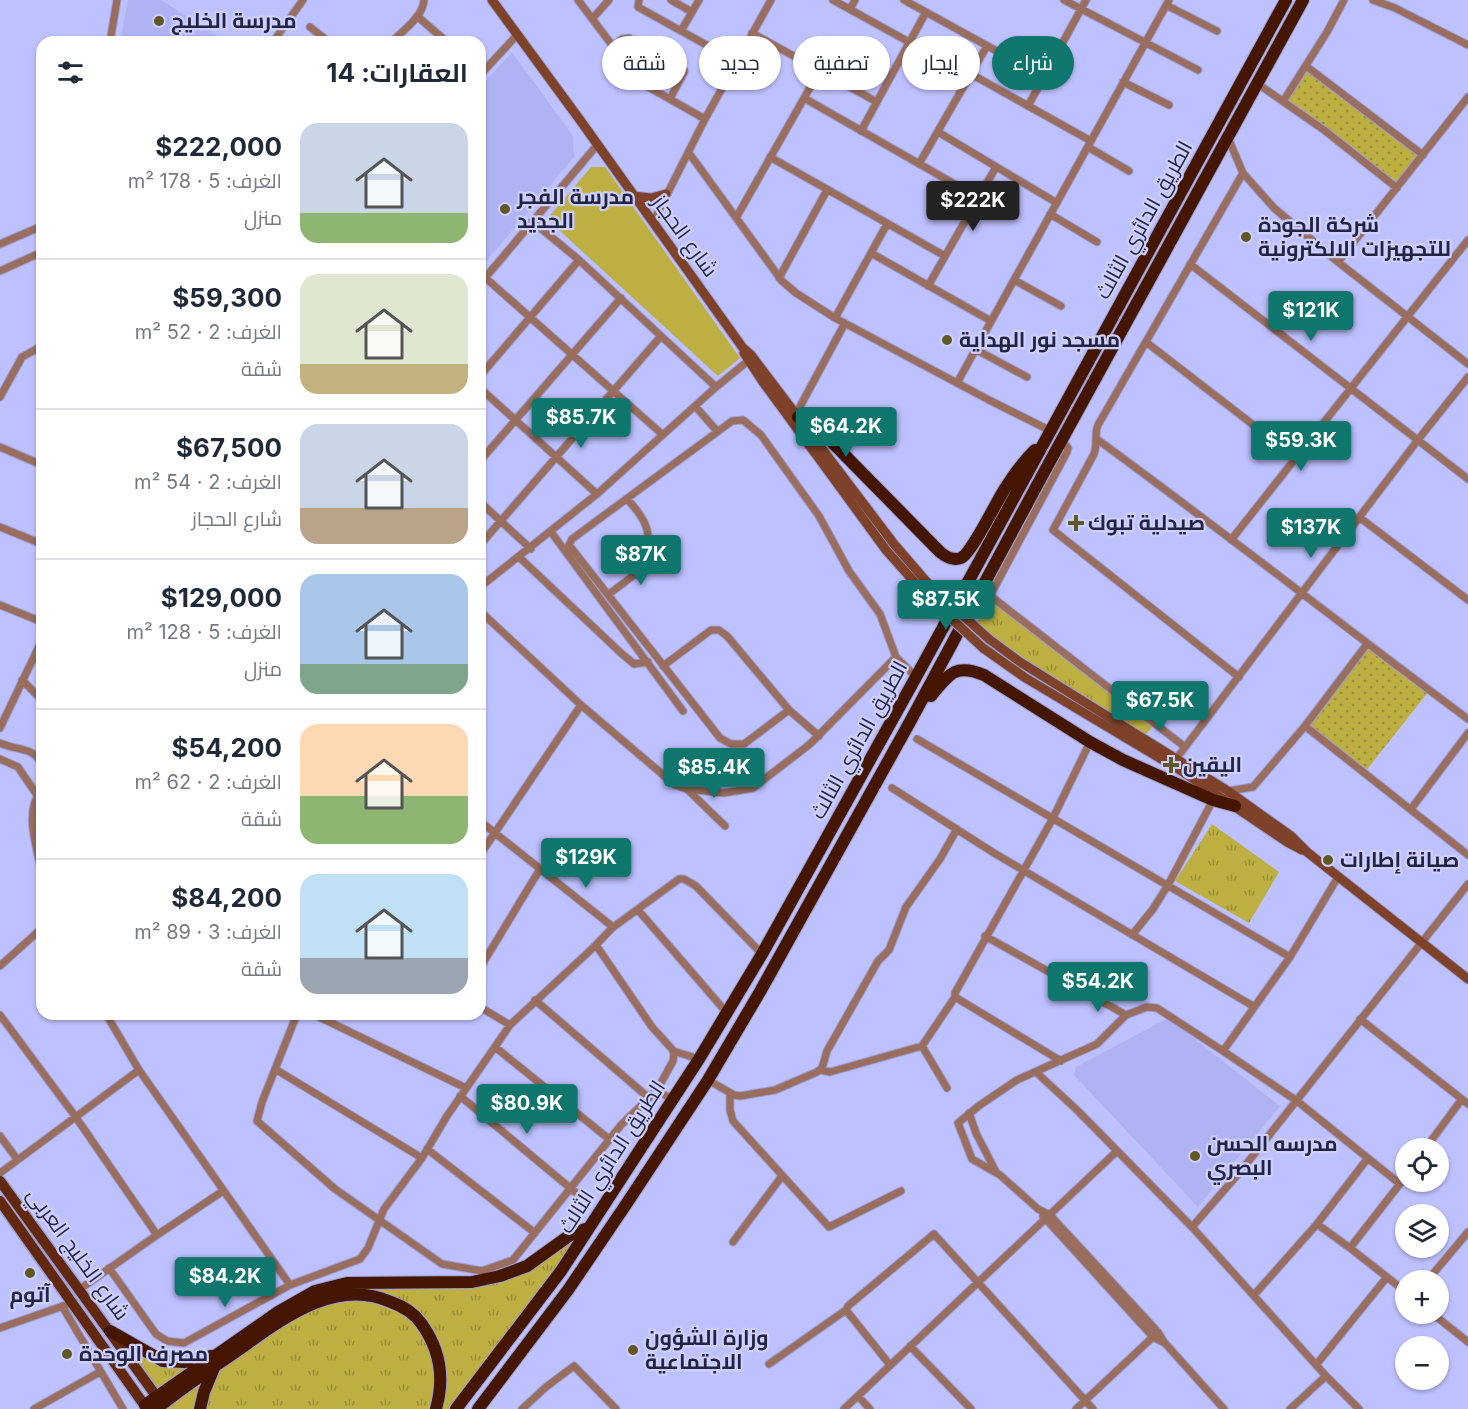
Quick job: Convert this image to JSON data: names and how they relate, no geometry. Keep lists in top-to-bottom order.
{
  "streets": {
    "highway": ["الطريق الدائري الثالث"],
    "main road": ["شارع الحجاز", "شارع الخليج العربي"]
  },
  "places": {
    "other": [
      "مدرسة الخليج",
      "مدرسة الفجر الجديد",
      "شركة الجودة للتجهيزات الالكترونية",
      "مسجد نور الهداية",
      "صيانة إطارات",
      "مدرسه الحسن البصري",
      "آتوم",
      "وزارة الشؤون الاجتماعية",
      "مصرف الوحدة"
    ],
    "health": ["صيدلية تبوك", "اليقين"]
  },
  "page": {
    "chip": [
      "شراء",
      "إيجار",
      "تصفية",
      "جديد",
      "شقة"
    ],
    "heading": "العقارات: 14",
    "list": [
      {
        "name": "$222,000",
        "note": "الغرف: 5 · 178 m² · منزل"
      },
      {
        "name": "$59,300",
        "note": "الغرف: 2 · 52 m² · شقة"
      },
      {
        "name": "$67,500",
        "note": "الغرف: 2 · 54 m² · شارع الحجاز"
      },
      {
        "name": "$129,000",
        "note": "الغرف: 5 · 128 m² · منزل"
      },
      {
        "name": "$54,200",
        "note": "الغرف: 2 · 62 m² · شقة"
      },
      {
        "name": "$84,200",
        "note": "الغرف: 3 · 89 m² · شقة"
      }
    ],
    "price": [
      "$222K",
      "$121K",
      "$85.7K",
      "$64.2K",
      "$59.3K",
      "$137K",
      "$87K",
      "$87.5K",
      "$67.5K",
      "$85.4K",
      "$129K",
      "$54.2K",
      "$80.9K",
      "$84.2K"
    ],
    "map_buttons": ["+", "−"]
  }
}
